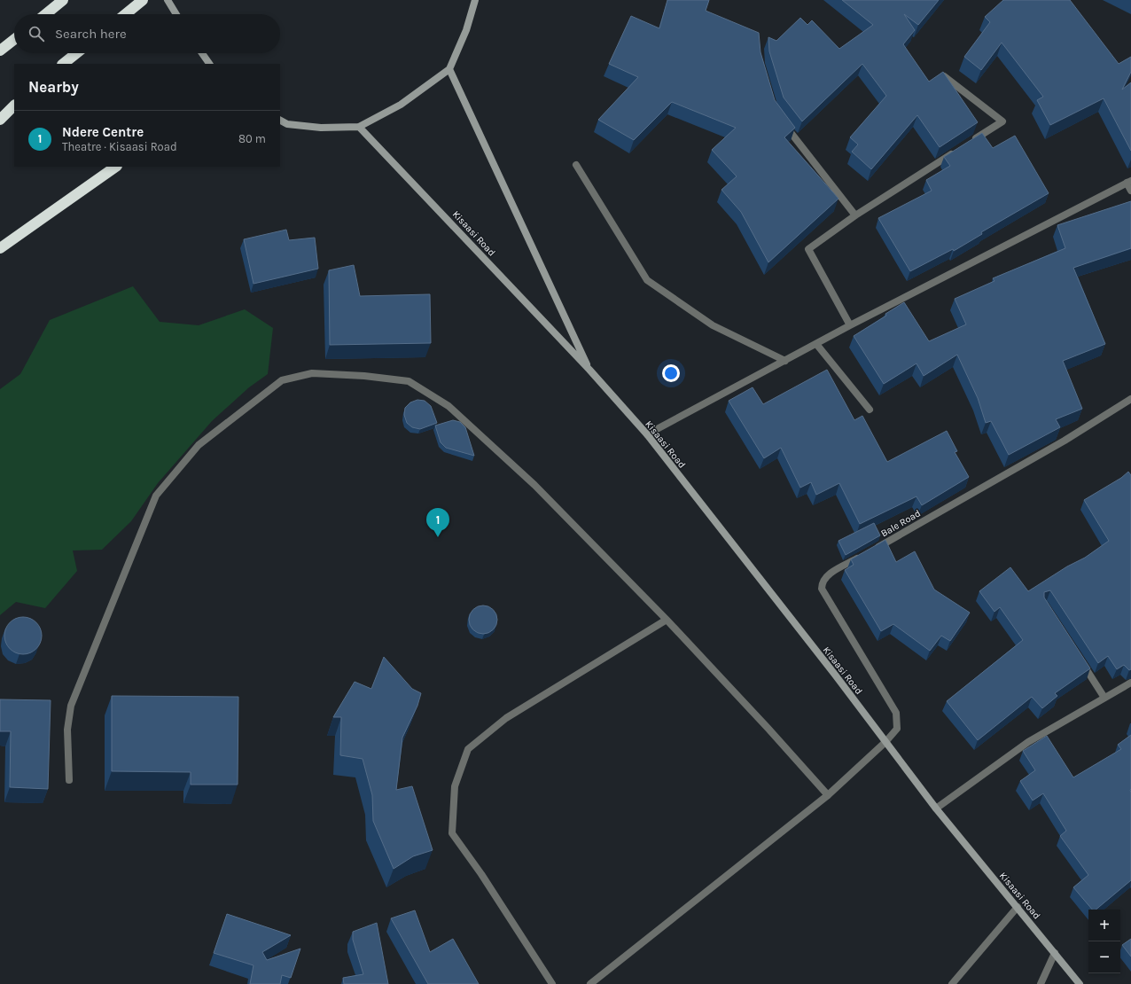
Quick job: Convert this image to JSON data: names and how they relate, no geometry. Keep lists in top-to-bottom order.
{
  "streets": {
    "main road": ["Kisaasi Road"],
    "street": ["Bale Road"]
  },
  "crossings": [
    ["Kisaasi Road", "Bale Road"]
  ],
  "page": {
    "search": "Search here",
    "heading": "Nearby",
    "list": [
      {
        "mark": "1",
        "name": "Ndere Centre",
        "note": "Theatre · Kisaasi Road",
        "value": "80 m"
      }
    ],
    "pins": "1",
    "map_buttons": ["+", "−"]
  }
}
